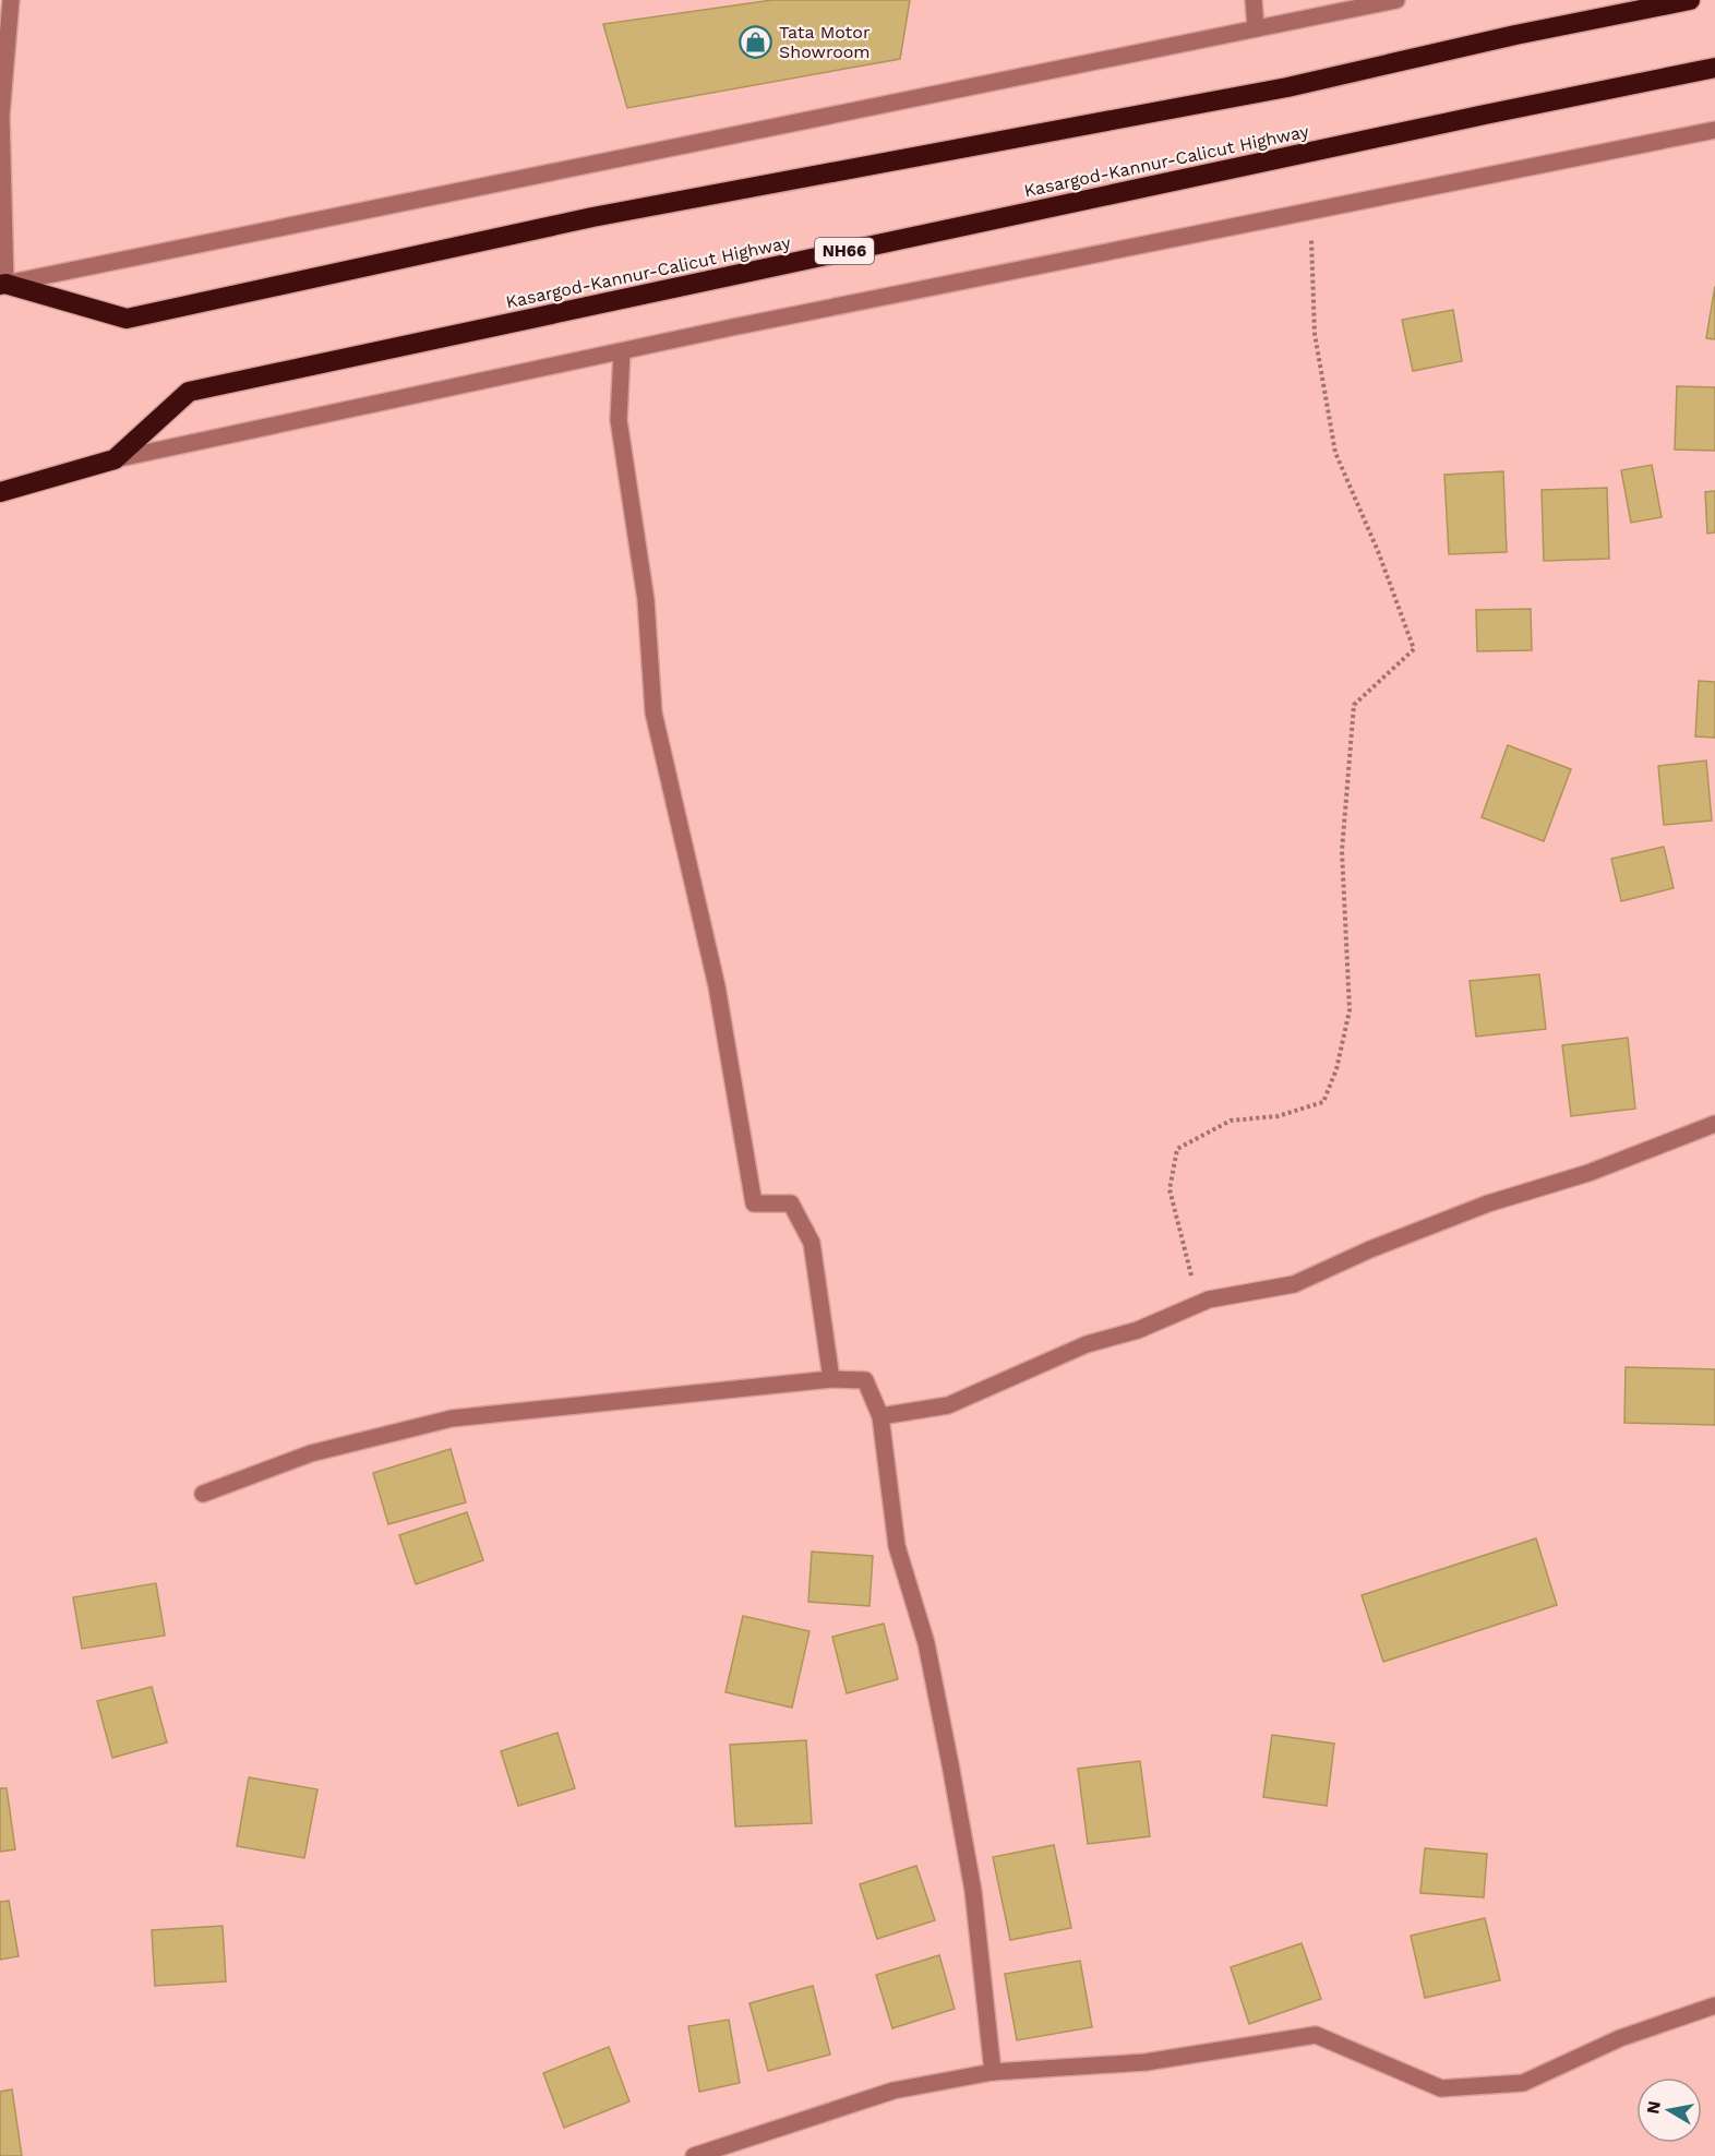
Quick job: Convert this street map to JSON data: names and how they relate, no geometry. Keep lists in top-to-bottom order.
{
  "streets": {
    "highway": ["Kasargod-Kannur-Calicut Highway", "NH66"]
  },
  "places": {
    "shop": ["Tata Motor Showroom"]
  },
  "north": "left"
}
